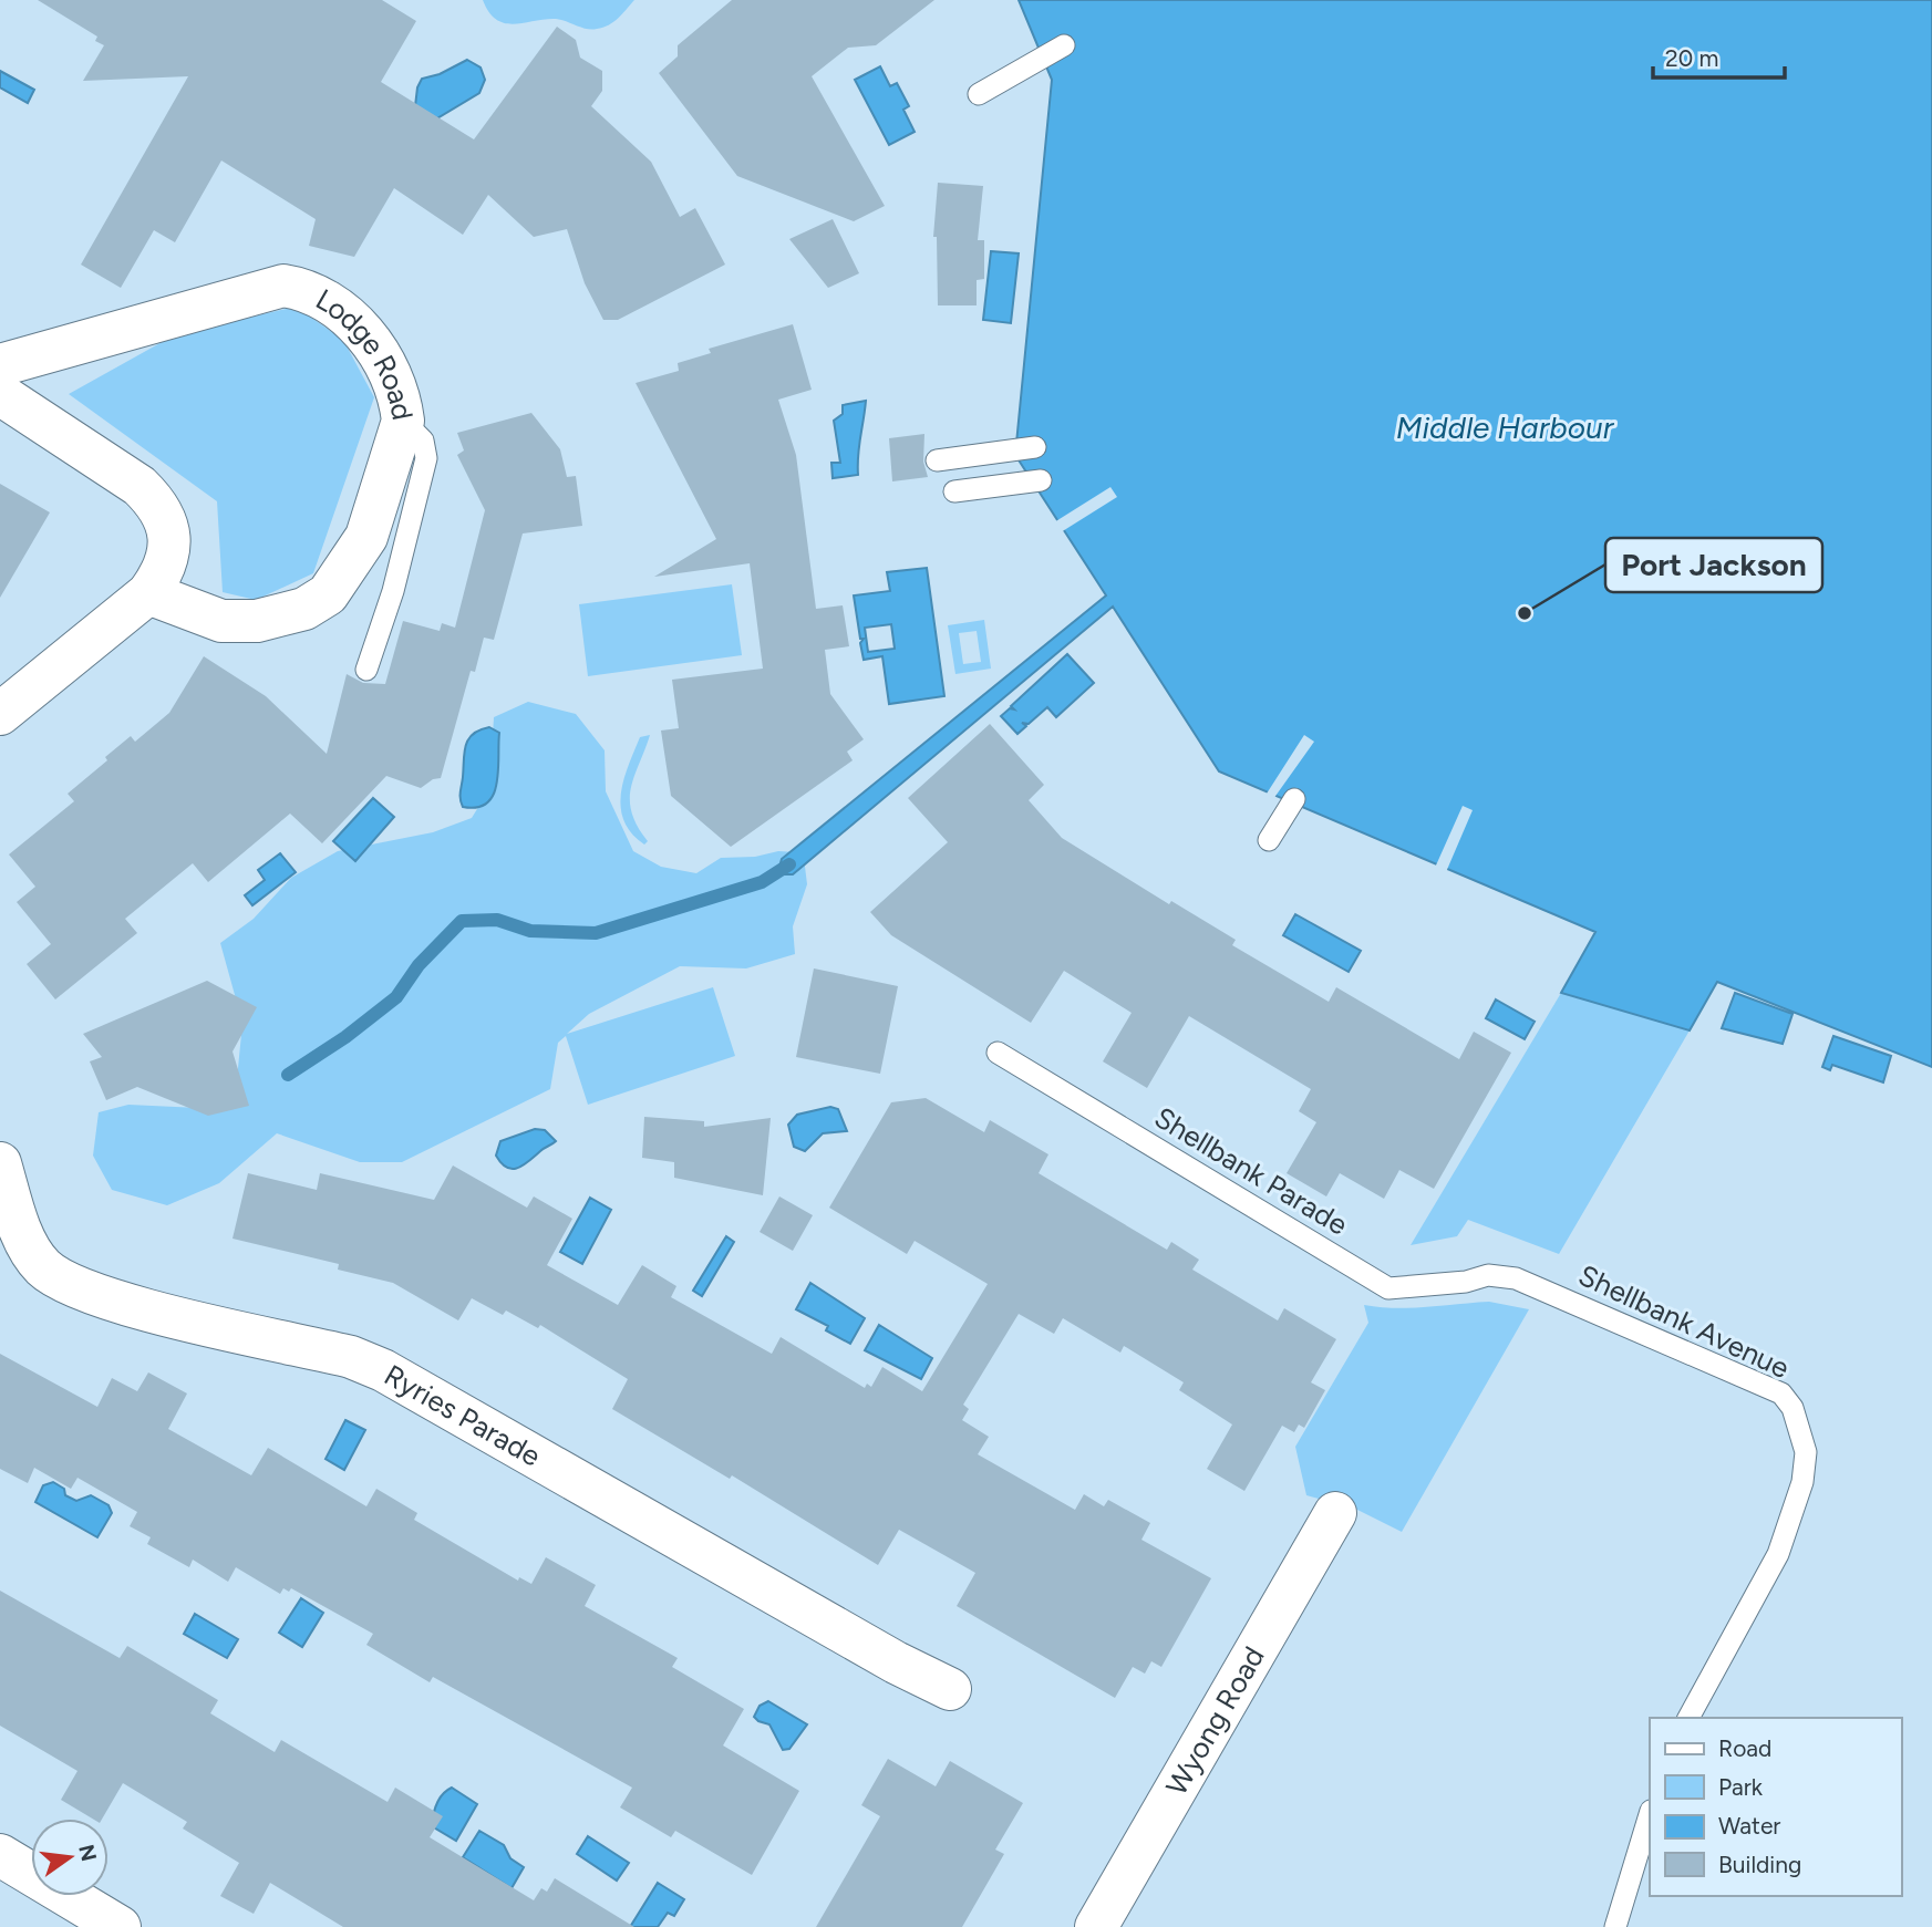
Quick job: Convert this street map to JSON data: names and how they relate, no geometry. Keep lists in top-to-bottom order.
{
  "streets": {
    "street": ["Lodge Road", "Ryries Parade", "Wyong Road"],
    "lane": ["Shellbank Parade", "Shellbank Avenue"]
  },
  "crossings": [
    ["Shellbank Parade", "Shellbank Avenue"]
  ],
  "water": ["Middle Harbour"],
  "places": ["Port Jackson"],
  "legend": [
    "Road",
    "Park",
    "Water",
    "Building"
  ],
  "scale_bar": "20 m",
  "north": "right"
}
